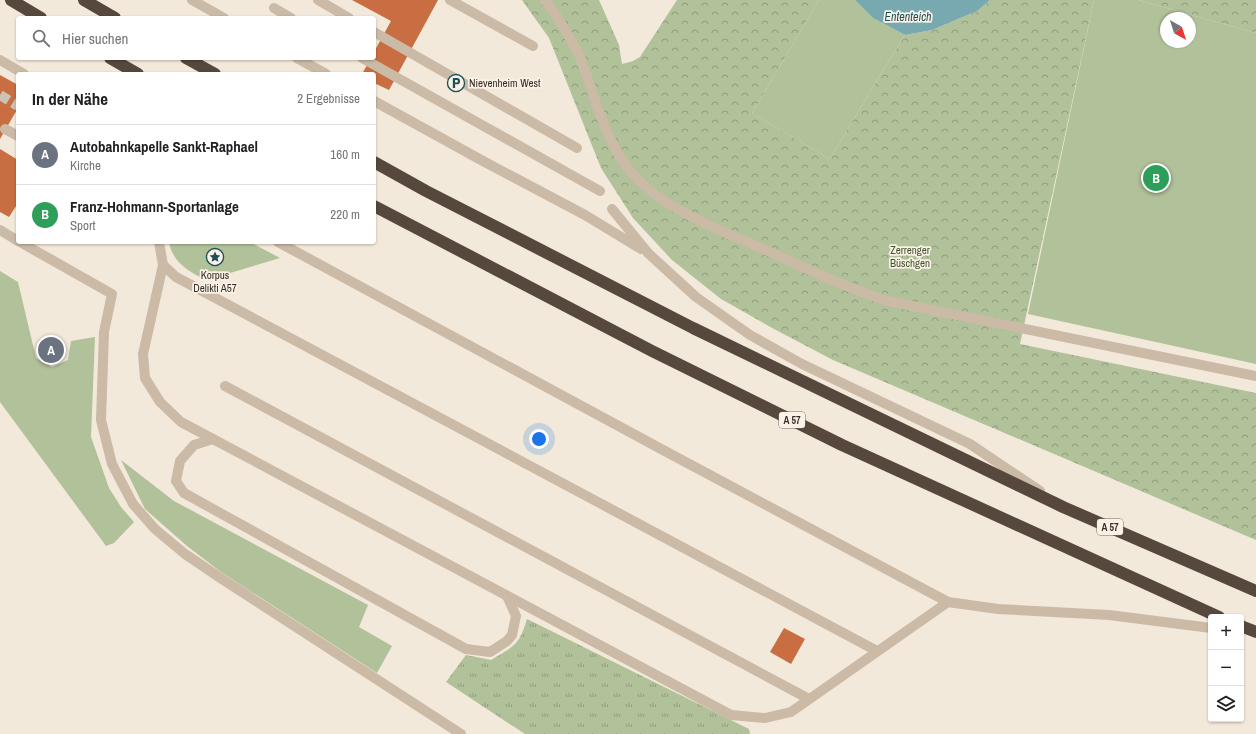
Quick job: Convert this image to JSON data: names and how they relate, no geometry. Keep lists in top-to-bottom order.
{
  "streets": {
    "highway": ["A 57"]
  },
  "water": ["Ententeich"],
  "parks": ["Zerrenger Büschgen"],
  "places": {
    "parking": ["Nievenheim West"],
    "place": ["Korpus Delikti A57"]
  },
  "north": "bottom right",
  "page": {
    "search": "Hier suchen",
    "heading": ["In der Nähe", "2 Ergebnisse"],
    "list": [
      {
        "mark": "A",
        "name": "Autobahnkapelle Sankt-Raphael",
        "note": "Kirche",
        "value": "160 m"
      },
      {
        "mark": "B",
        "name": "Franz-Hohmann-Sportanlage",
        "note": "Sport",
        "value": "220 m"
      }
    ],
    "pins": ["B", "A"],
    "map_buttons": ["+", "−"]
  }
}
